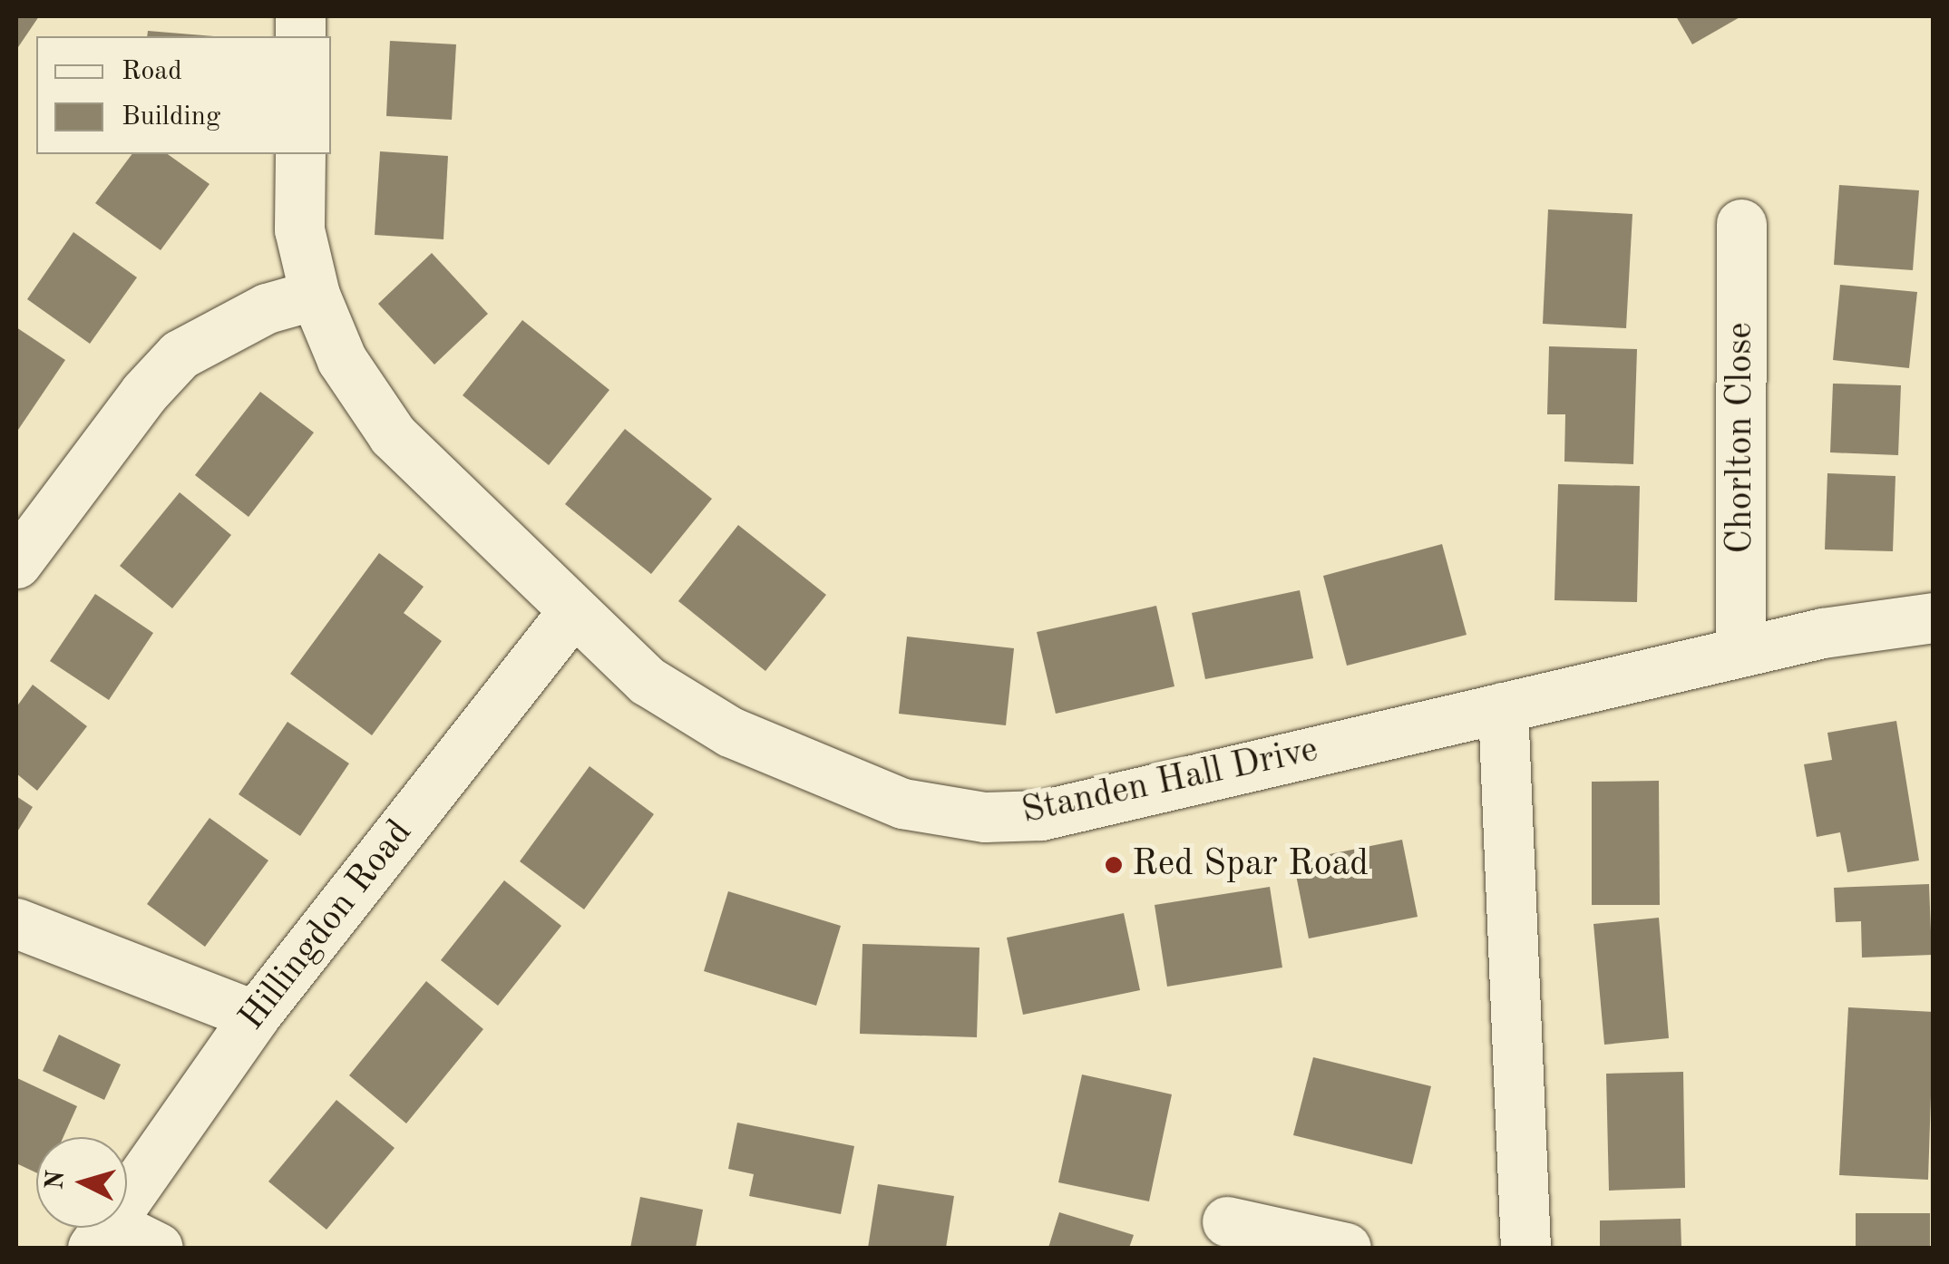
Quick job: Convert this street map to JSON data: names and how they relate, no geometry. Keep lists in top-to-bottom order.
{
  "streets": {
    "street": ["Chorlton Close", "Standen Hall Drive", "Hillingdon Road"]
  },
  "crossings": [
    ["Chorlton Close", "Standen Hall Drive"],
    ["Standen Hall Drive", "Hillingdon Road"]
  ],
  "places": ["Red Spar Road"],
  "legend": ["Road", "Building"],
  "north": "left"
}
